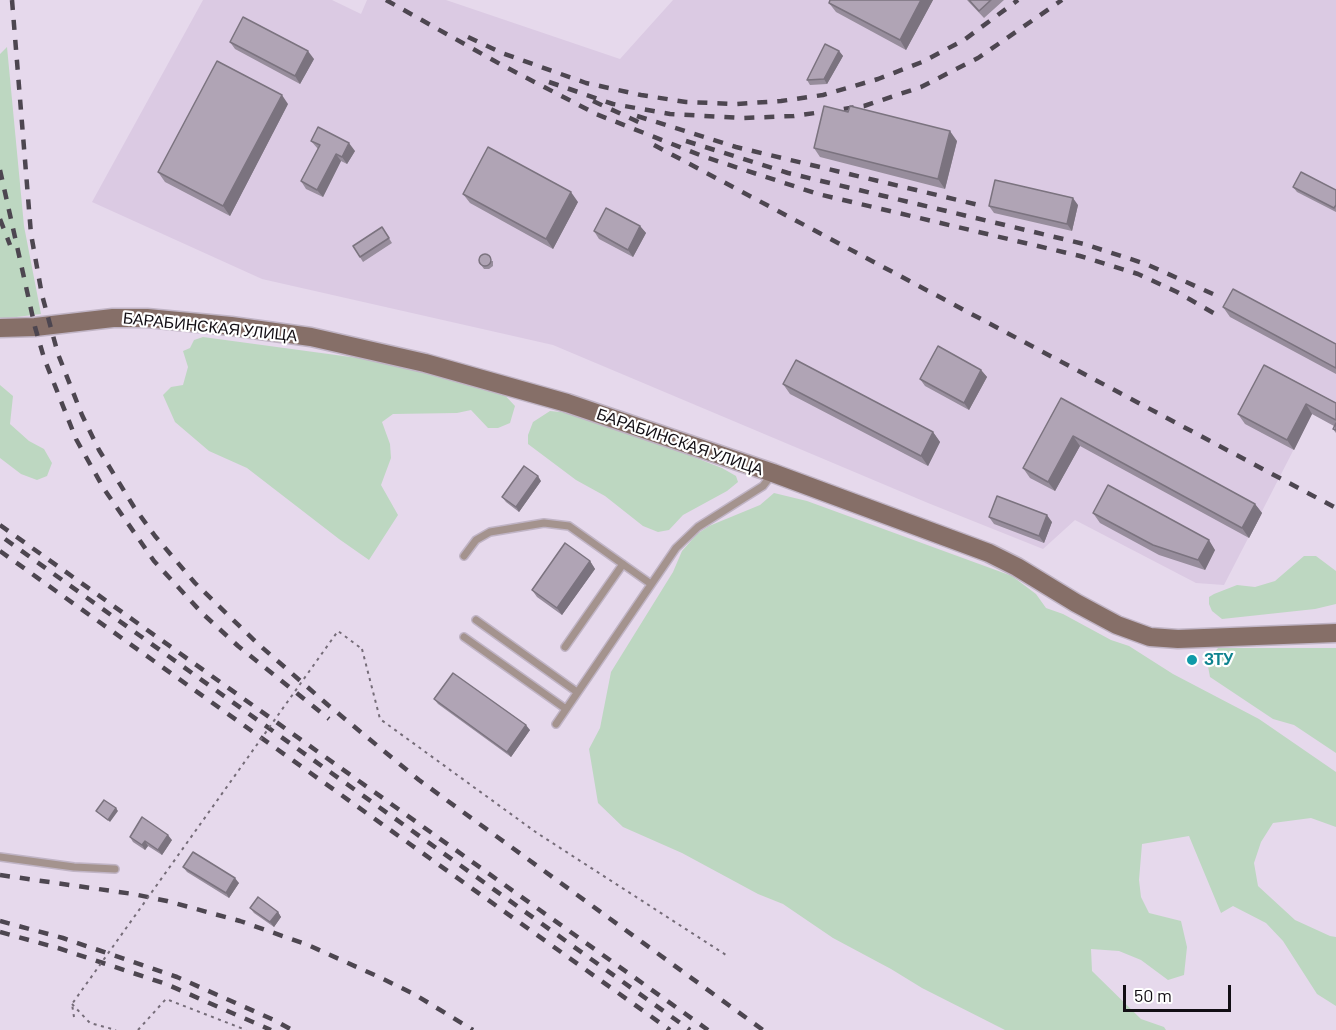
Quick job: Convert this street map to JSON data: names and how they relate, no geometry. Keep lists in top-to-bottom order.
{
  "streets": {
    "main road": ["БАРАБИНСКАЯ УЛИЦА"]
  },
  "places": ["ЗТУ"],
  "scale_bar": "50 m"
}
